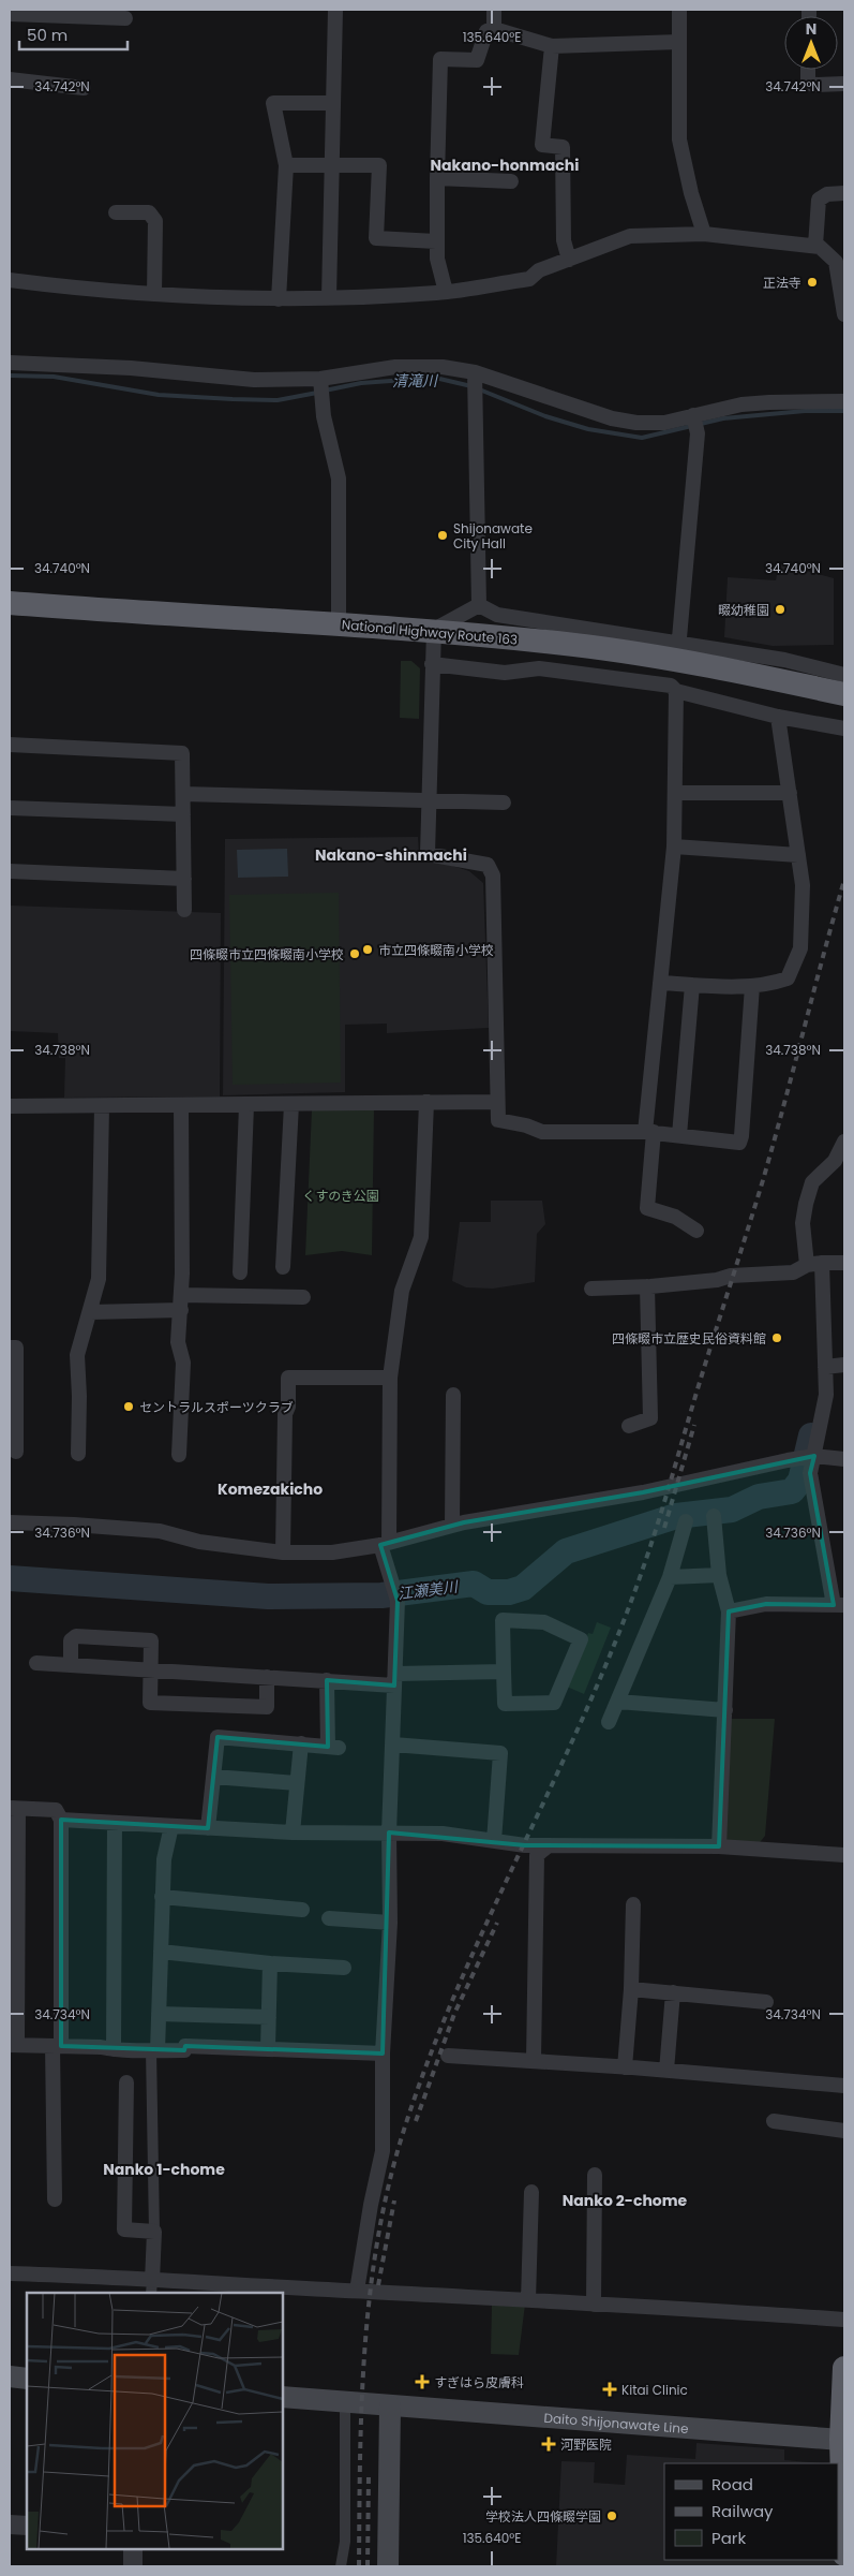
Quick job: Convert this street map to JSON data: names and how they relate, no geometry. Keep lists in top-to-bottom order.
{
  "streets": {
    "highway": ["National Highway Route 163"],
    "main road": ["Daito Shijonawate Line"]
  },
  "districts": [
    "Nakano-honmachi",
    "Nakano-shinmachi",
    "Komezakicho",
    "Nanko 1-chome",
    "Nanko 2-chome"
  ],
  "water": ["清滝川", "江瀬美川"],
  "parks": ["くすのき公園"],
  "places": {
    "other": [
      "正法寺",
      "Shijonawate City Hall",
      "畷幼稚園",
      "市立四條畷南小学校",
      "四條畷市立四條畷南小学校",
      "四條畷市立歴史民俗資料館",
      "セントラルスポーツクラブ",
      "学校法人四條畷学園"
    ],
    "health": ["すぎはら皮膚科", "Kitai Clinic", "河野医院"]
  },
  "legend": ["Road", "Railway", "Park"],
  "scale_bar": "50 m",
  "north": "top",
  "coordinates": [
    "135.640°E",
    "34.742°N",
    "34.740°N",
    "34.738°N",
    "34.736°N",
    "34.734°N"
  ]
}
